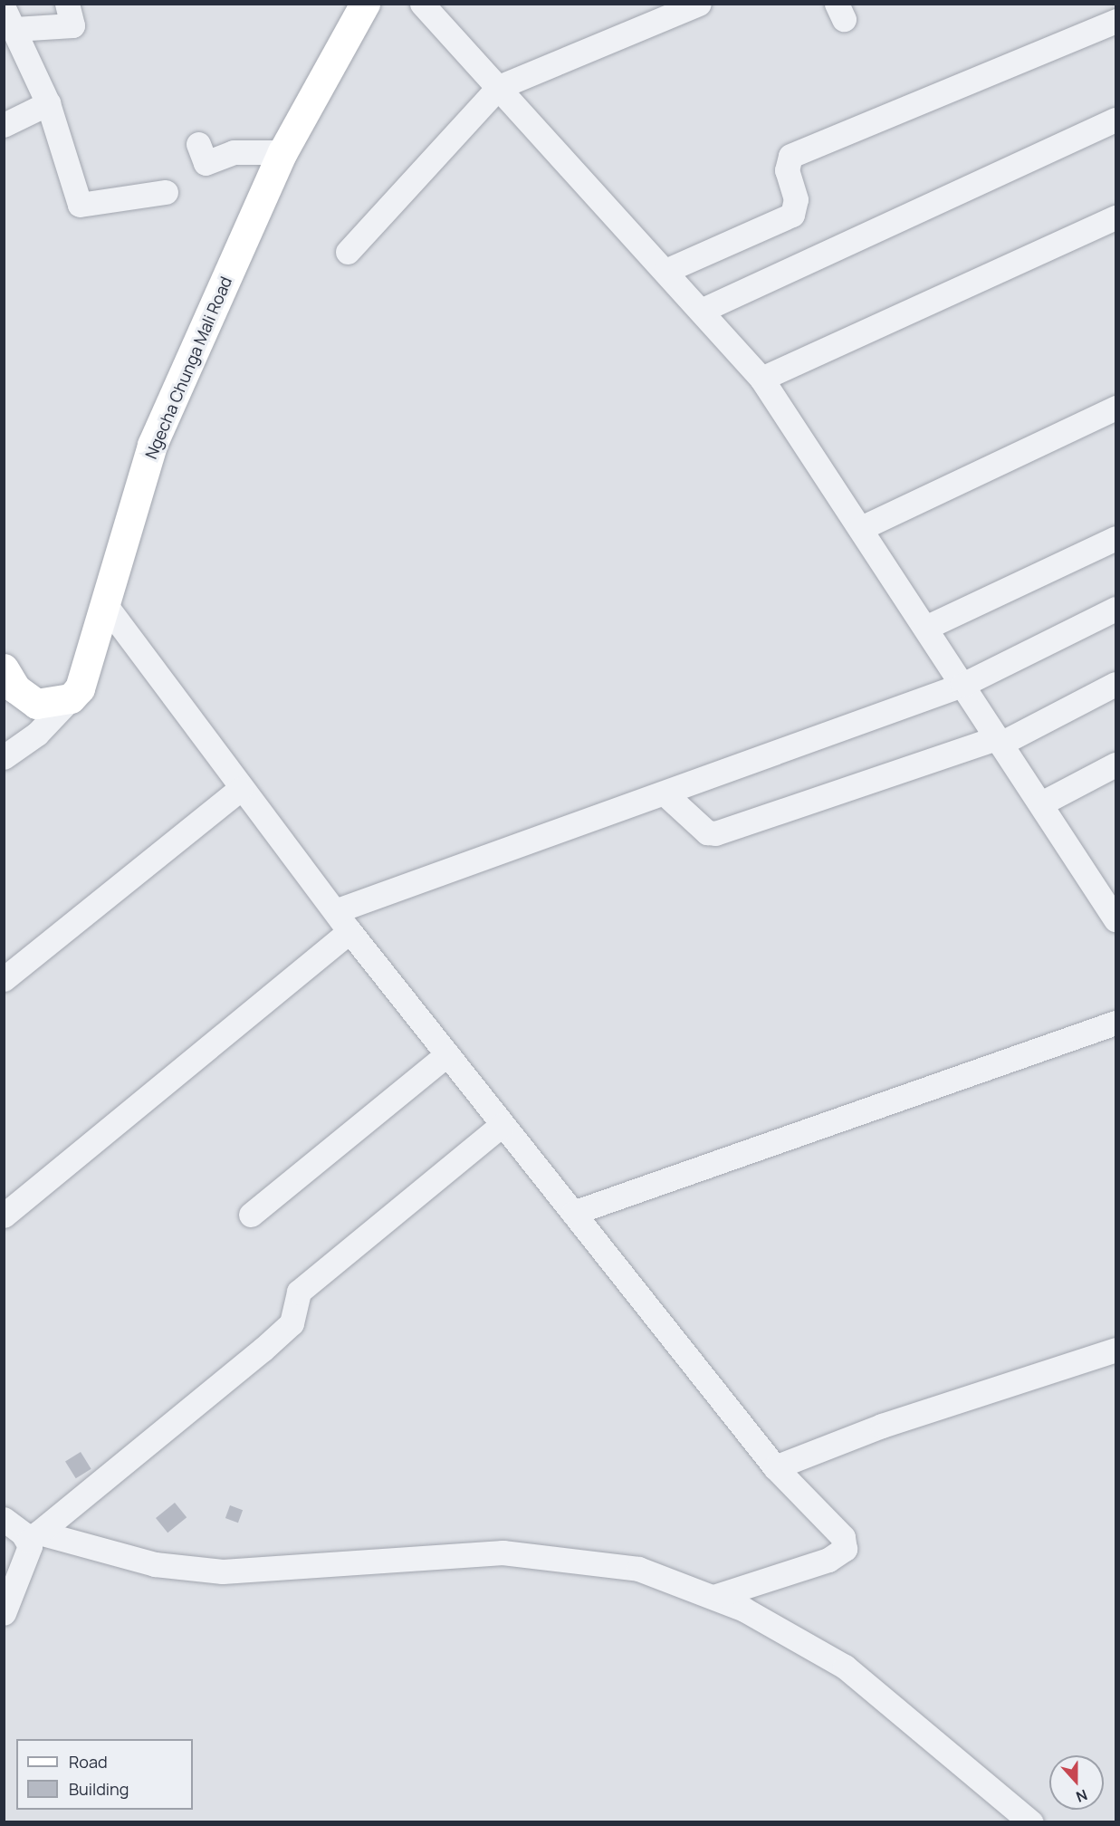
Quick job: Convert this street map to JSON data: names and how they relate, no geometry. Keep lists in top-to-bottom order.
{
  "streets": {
    "main road": ["Ngecha Chunga Mali Road"]
  },
  "legend": ["Road", "Building"],
  "north": "bottom"
}
